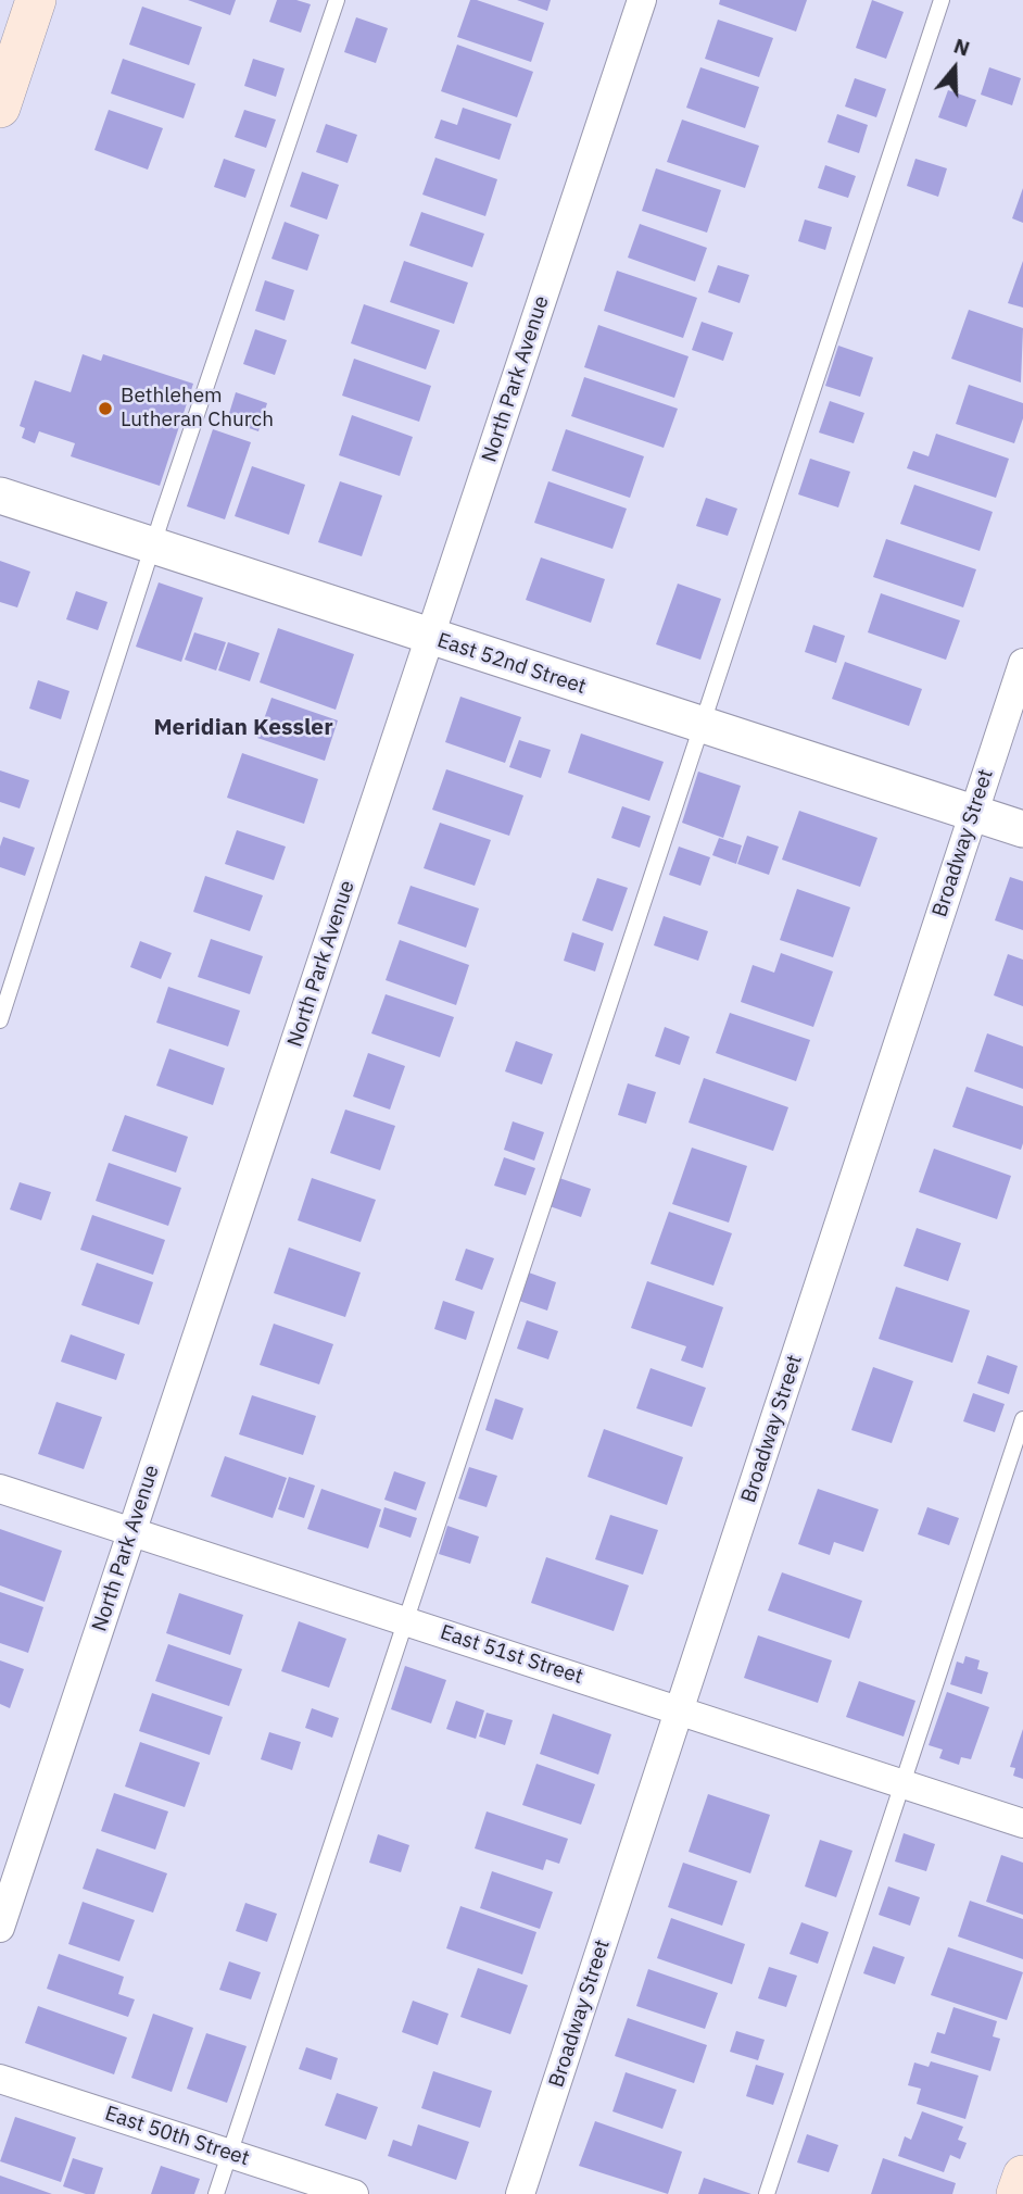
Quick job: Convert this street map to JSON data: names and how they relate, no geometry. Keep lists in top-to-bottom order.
{
  "streets": {
    "street": [
      "North Park Avenue",
      "East 52nd Street",
      "Broadway Street",
      "East 51st Street",
      "East 50th Street"
    ]
  },
  "crossings": [
    ["North Park Avenue", "East 52nd Street"],
    ["North Park Avenue", "East 51st Street"],
    ["East 52nd Street", "Broadway Street"],
    ["Broadway Street", "East 51st Street"]
  ],
  "districts": ["Meridian Kessler"],
  "places": ["Bethlehem Lutheran Church"],
  "north": "top"
}
